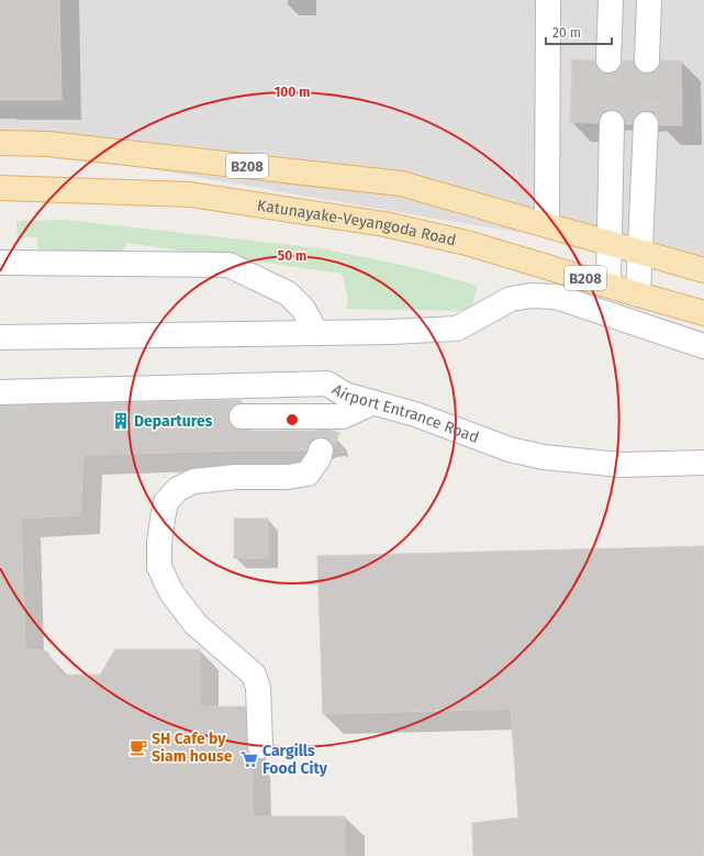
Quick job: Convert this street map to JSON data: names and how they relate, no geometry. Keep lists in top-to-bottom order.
{
  "streets": {
    "main road": ["B208", "Katunayake-Veyangoda Road"],
    "lane": ["Airport Entrance Road"]
  },
  "places": {
    "building": ["Departures"],
    "cafe": ["SH Cafe by Siam house"],
    "supermarket": ["Cargills Food City"]
  },
  "scale_bar": "20 m",
  "rings": ["100 m", "50 m"]
}
